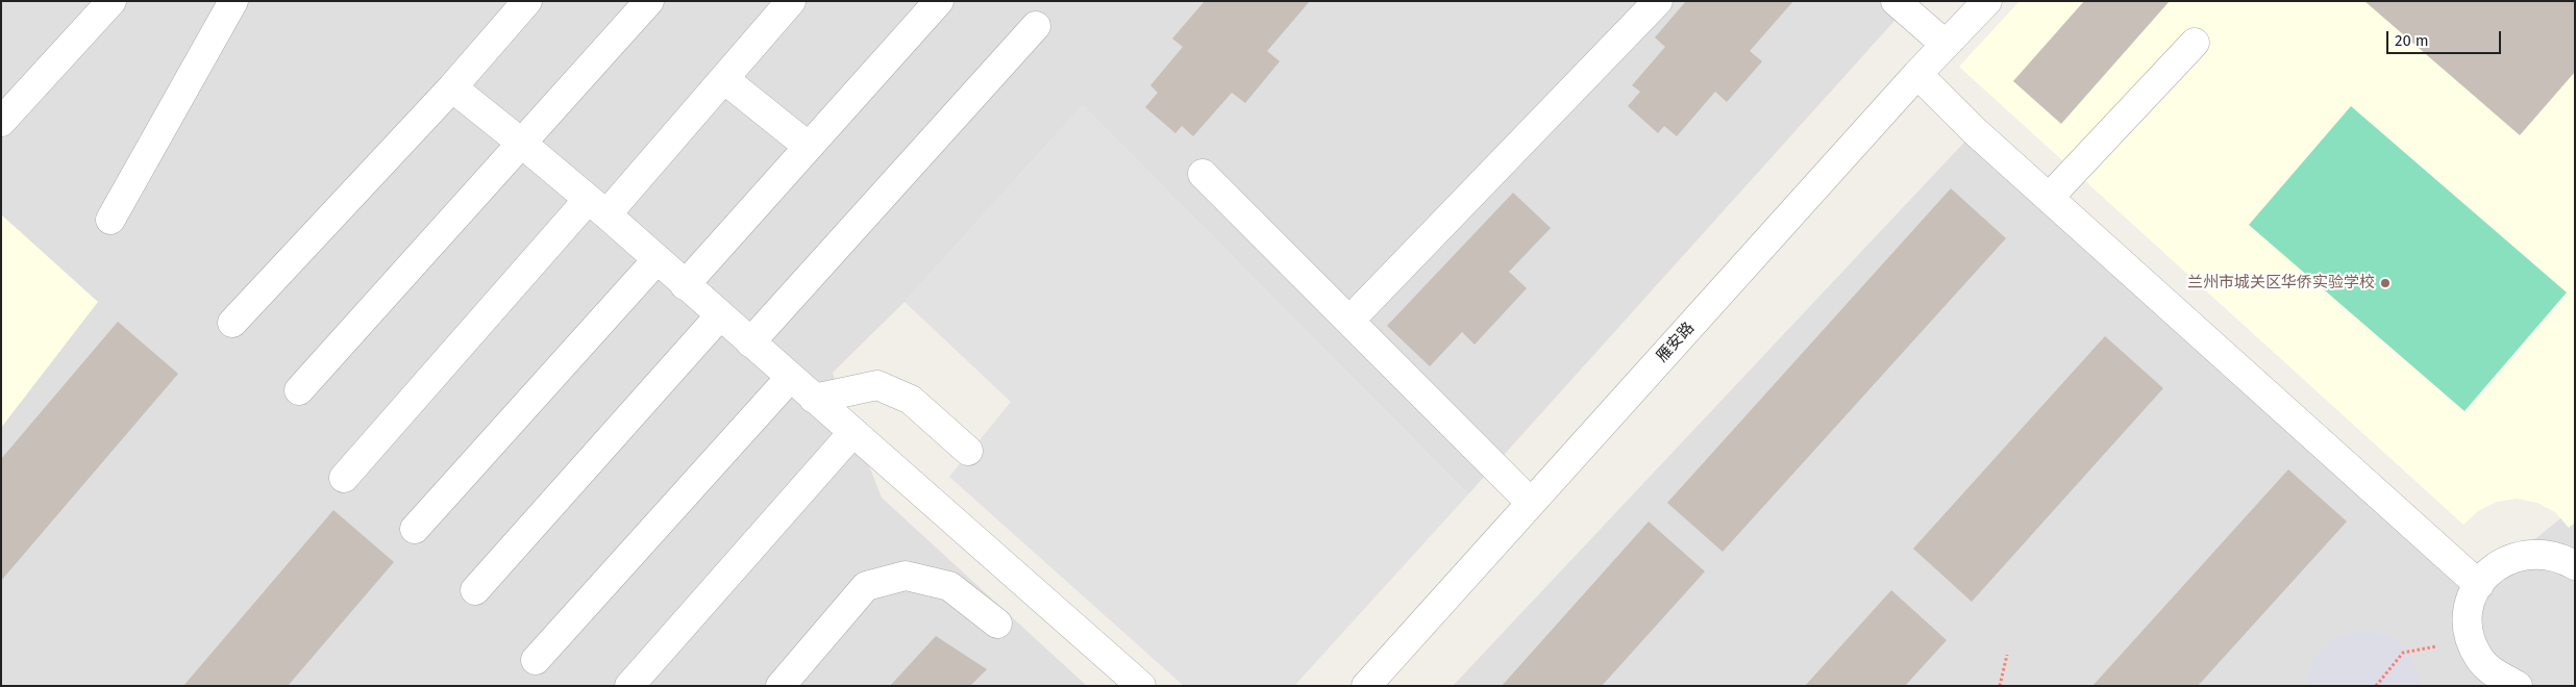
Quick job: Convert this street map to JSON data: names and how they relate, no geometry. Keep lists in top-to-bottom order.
{
  "streets": {
    "street": ["雁安路"]
  },
  "places": ["兰州市城关区华侨实验学校"],
  "scale_bar": "20 m"
}
